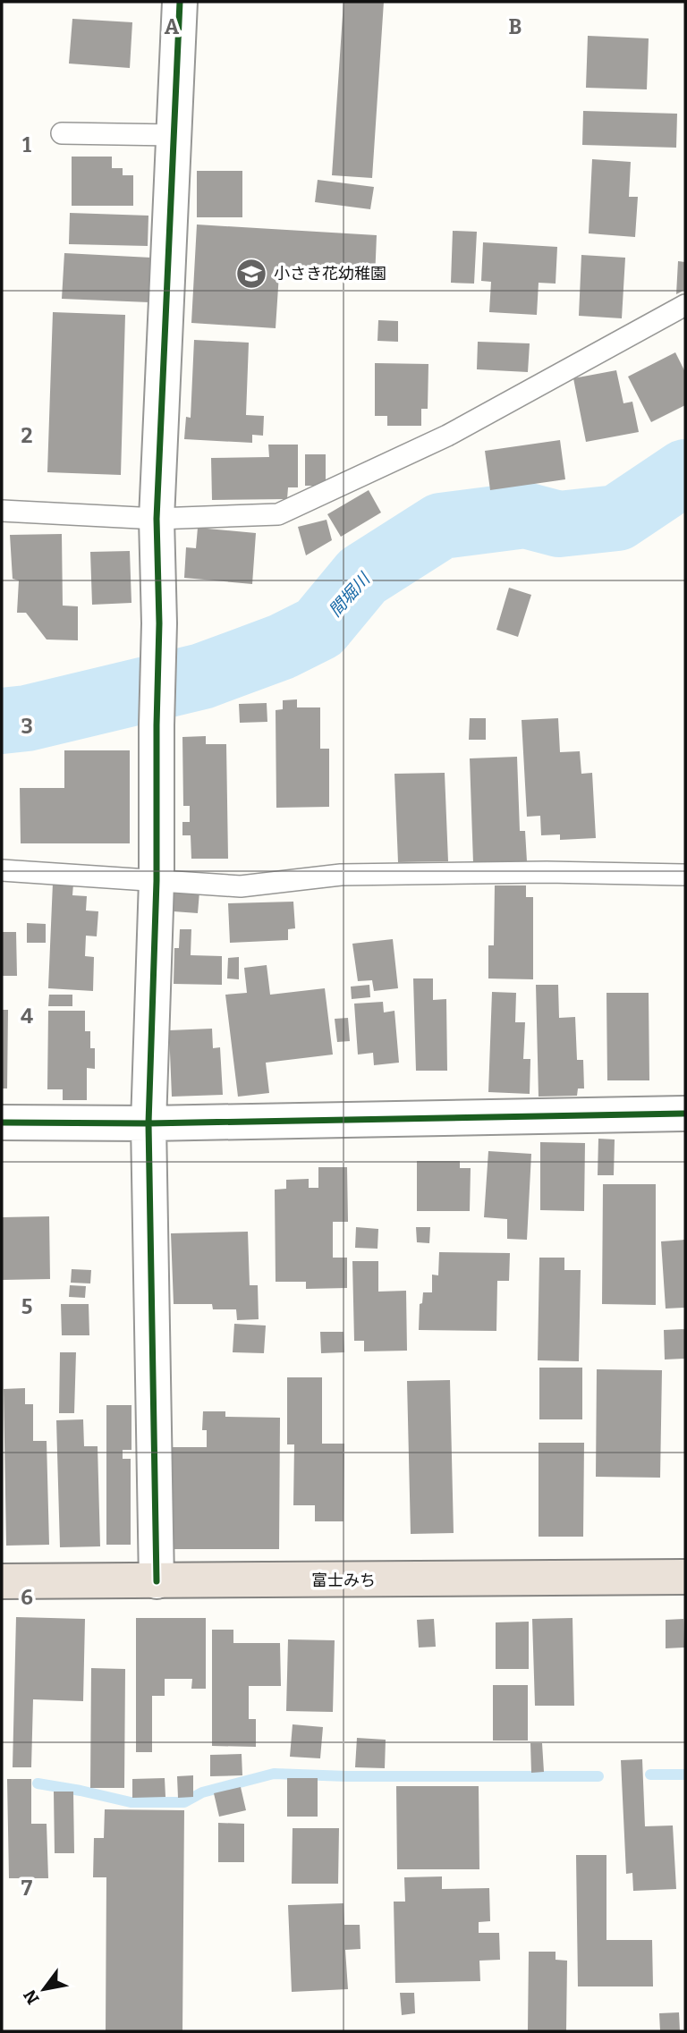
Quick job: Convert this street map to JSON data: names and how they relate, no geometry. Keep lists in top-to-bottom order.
{
  "streets": {
    "highway": ["富士みち"]
  },
  "water": ["間堀川"],
  "places": {
    "school or university": ["小さき花幼稚園"]
  },
  "north": "bottom left",
  "grid": {
    "columns": ["A", "B"],
    "rows": [
      "1",
      "2",
      "3",
      "4",
      "5",
      "6",
      "7"
    ]
  }
}
